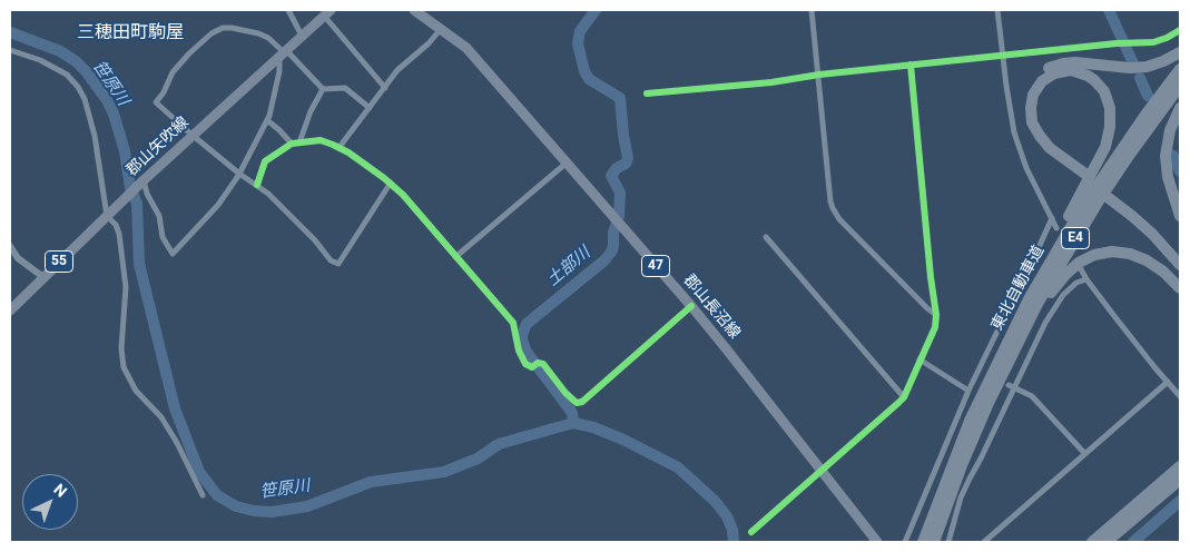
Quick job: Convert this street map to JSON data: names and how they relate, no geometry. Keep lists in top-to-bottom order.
{
  "streets": {
    "highway": ["E4", "東北自動車道"],
    "main road": [
      "郡山矢吹線",
      "55",
      "47",
      "郡山長沼線"
    ]
  },
  "districts": ["三穂田町駒屋"],
  "water": ["笹原川", "土部川"],
  "north": "top right"
}
